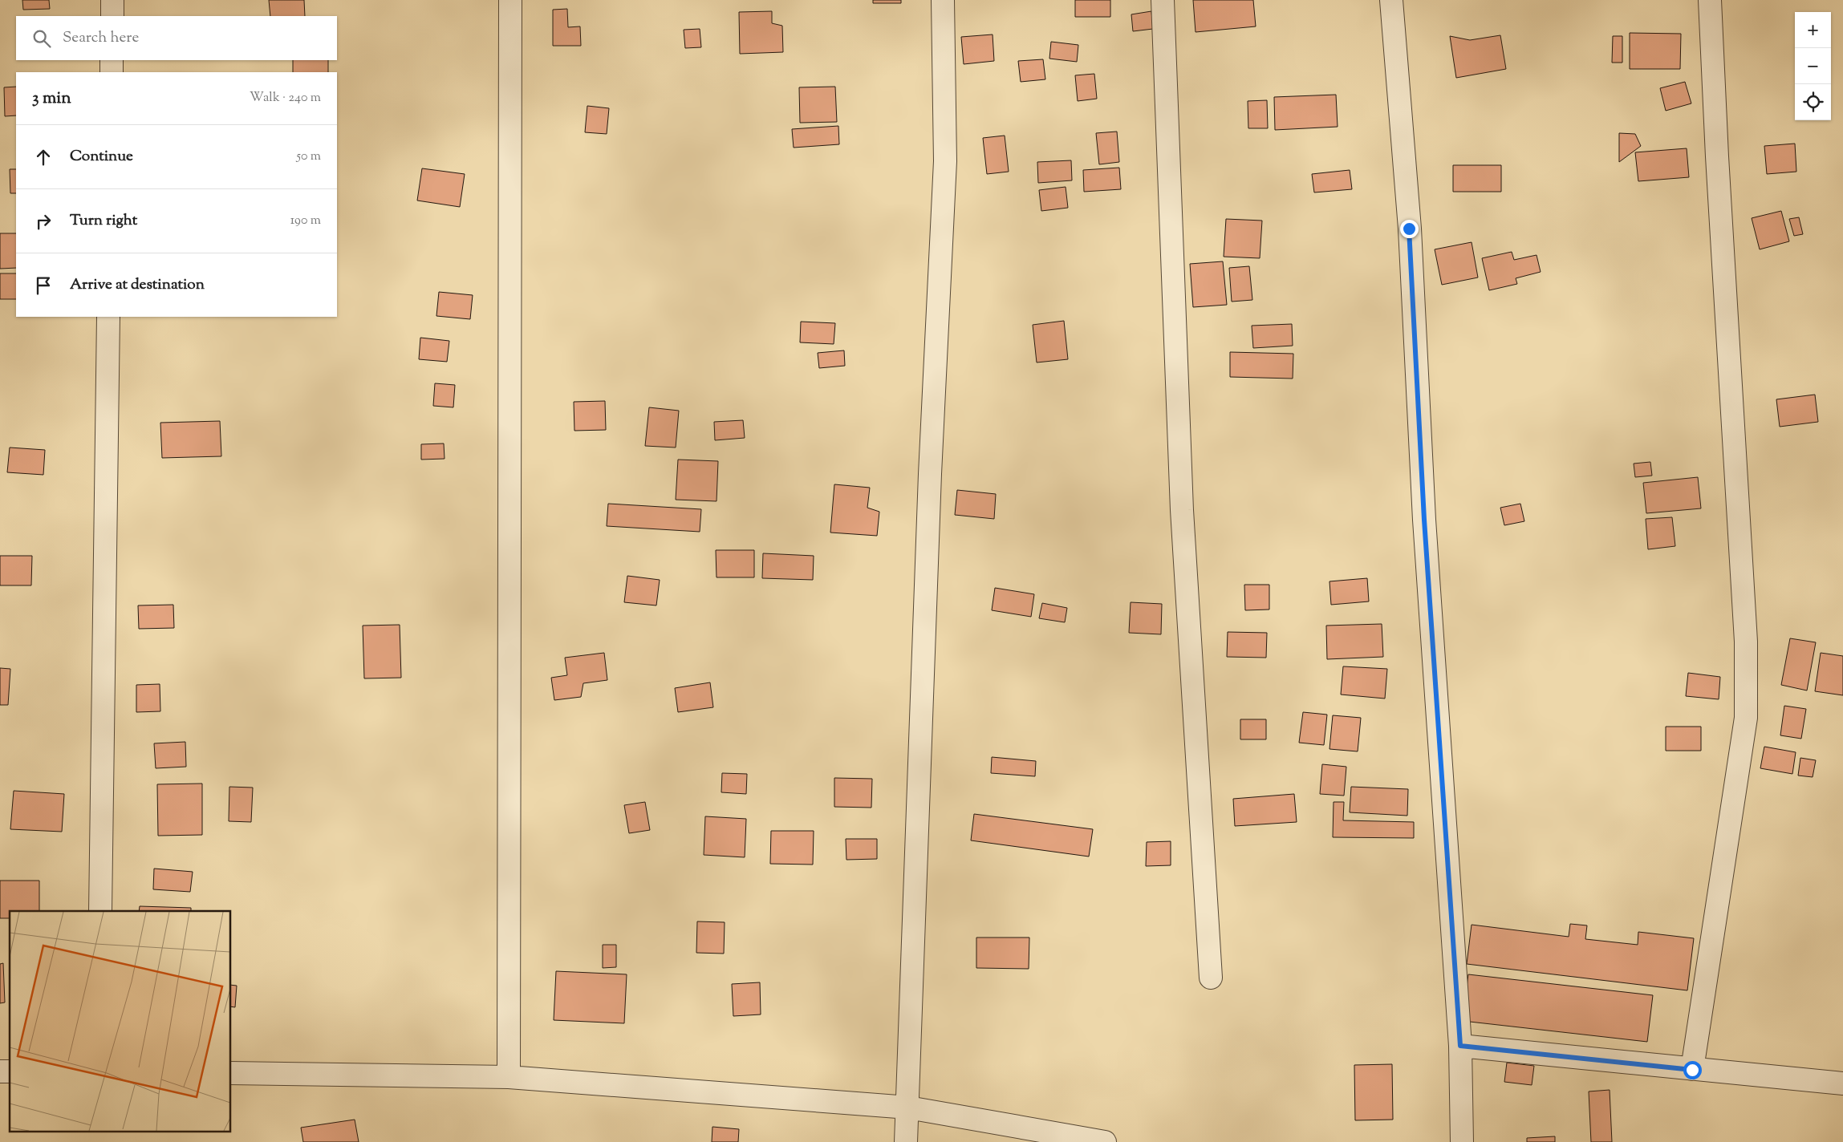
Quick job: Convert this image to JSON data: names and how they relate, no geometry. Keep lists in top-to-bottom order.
{
  "page": {
    "map_buttons": ["+", "−"],
    "search": "Search here",
    "heading": ["3 min", "Walk · 240 m"],
    "list": [
      ["Continue", "50 m"],
      ["Turn right", "190 m"],
      "Arrive at destination"
    ]
  }
}
